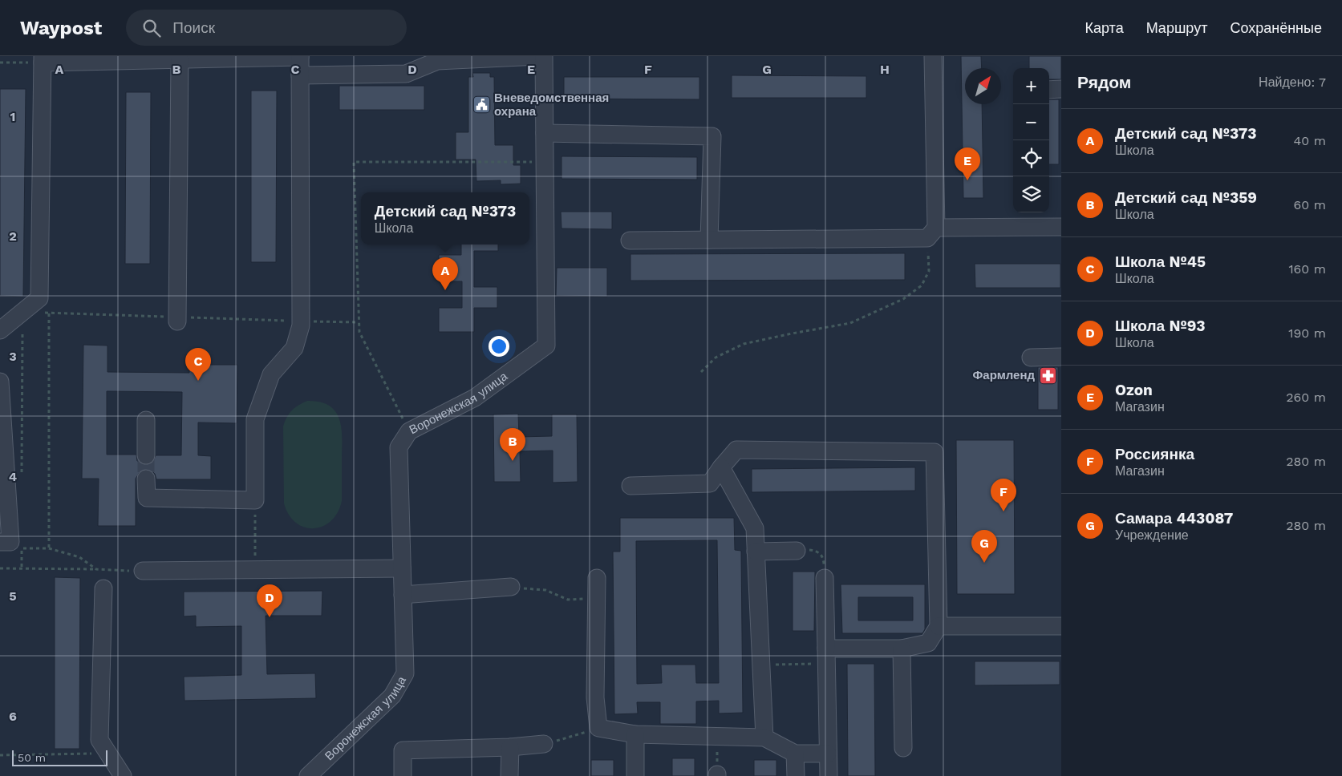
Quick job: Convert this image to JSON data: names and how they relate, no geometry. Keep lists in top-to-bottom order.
{
  "streets": {
    "street": ["Воронежская улица"]
  },
  "places": {
    "public building": ["Вневедомственная охрана"],
    "pharmacy": ["Фармленд"]
  },
  "scale_bar": "50 m",
  "north": "top right",
  "page": {
    "header": "Waypost",
    "search": "Поиск",
    "nav": ["Карта", "Маршрут", "Сохранённые"],
    "heading": ["Рядом", "Найдено: 7"],
    "map_buttons": ["+", "−"],
    "list": [
      {
        "mark": "A",
        "name": "Детский сад №373",
        "note": "Школа",
        "value": "40 m"
      },
      {
        "mark": "B",
        "name": "Детский сад №359",
        "note": "Школа",
        "value": "60 m"
      },
      {
        "mark": "C",
        "name": "Школа №45",
        "note": "Школа",
        "value": "160 m"
      },
      {
        "mark": "D",
        "name": "Школа №93",
        "note": "Школа",
        "value": "190 m"
      },
      {
        "mark": "E",
        "name": "Ozon",
        "note": "Магазин",
        "value": "260 m"
      },
      {
        "mark": "F",
        "name": "Россиянка",
        "note": "Магазин",
        "value": "280 m"
      },
      {
        "mark": "G",
        "name": "Самара 443087",
        "note": "Учреждение",
        "value": "280 m"
      }
    ],
    "pins": [
      "E",
      "A",
      "C",
      "B",
      "F",
      "G",
      "D"
    ],
    "popup": ["Детский сад №373", "Школа"],
    "scale": "50 m"
  },
  "grid": {
    "columns": [
      "A",
      "B",
      "C",
      "D",
      "E",
      "F",
      "G",
      "H"
    ],
    "rows": [
      "1",
      "2",
      "3",
      "4",
      "5",
      "6"
    ]
  }
}
